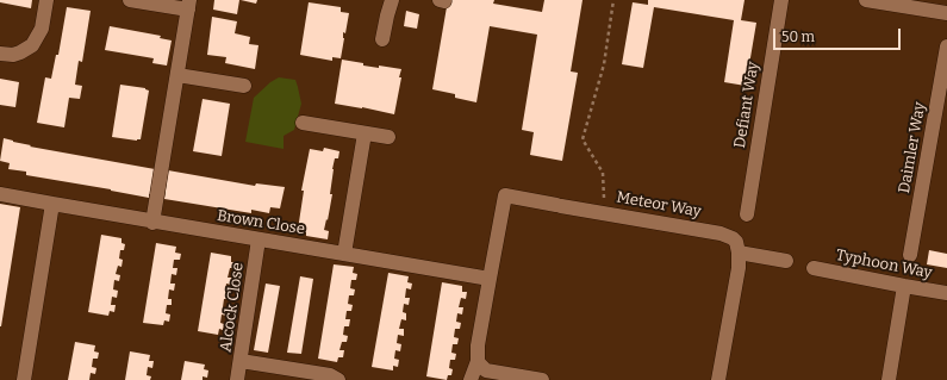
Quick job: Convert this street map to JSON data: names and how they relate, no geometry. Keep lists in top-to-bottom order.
{
  "streets": {
    "street": [
      "Defiant Way",
      "Daimler Way",
      "Meteor Way",
      "Brown Close",
      "Typhoon Way",
      "Alcock Close"
    ]
  },
  "crossings": [
    ["Meteor Way", "Brown Close"],
    ["Brown Close", "Alcock Close"]
  ],
  "scale_bar": "50 m"
}
